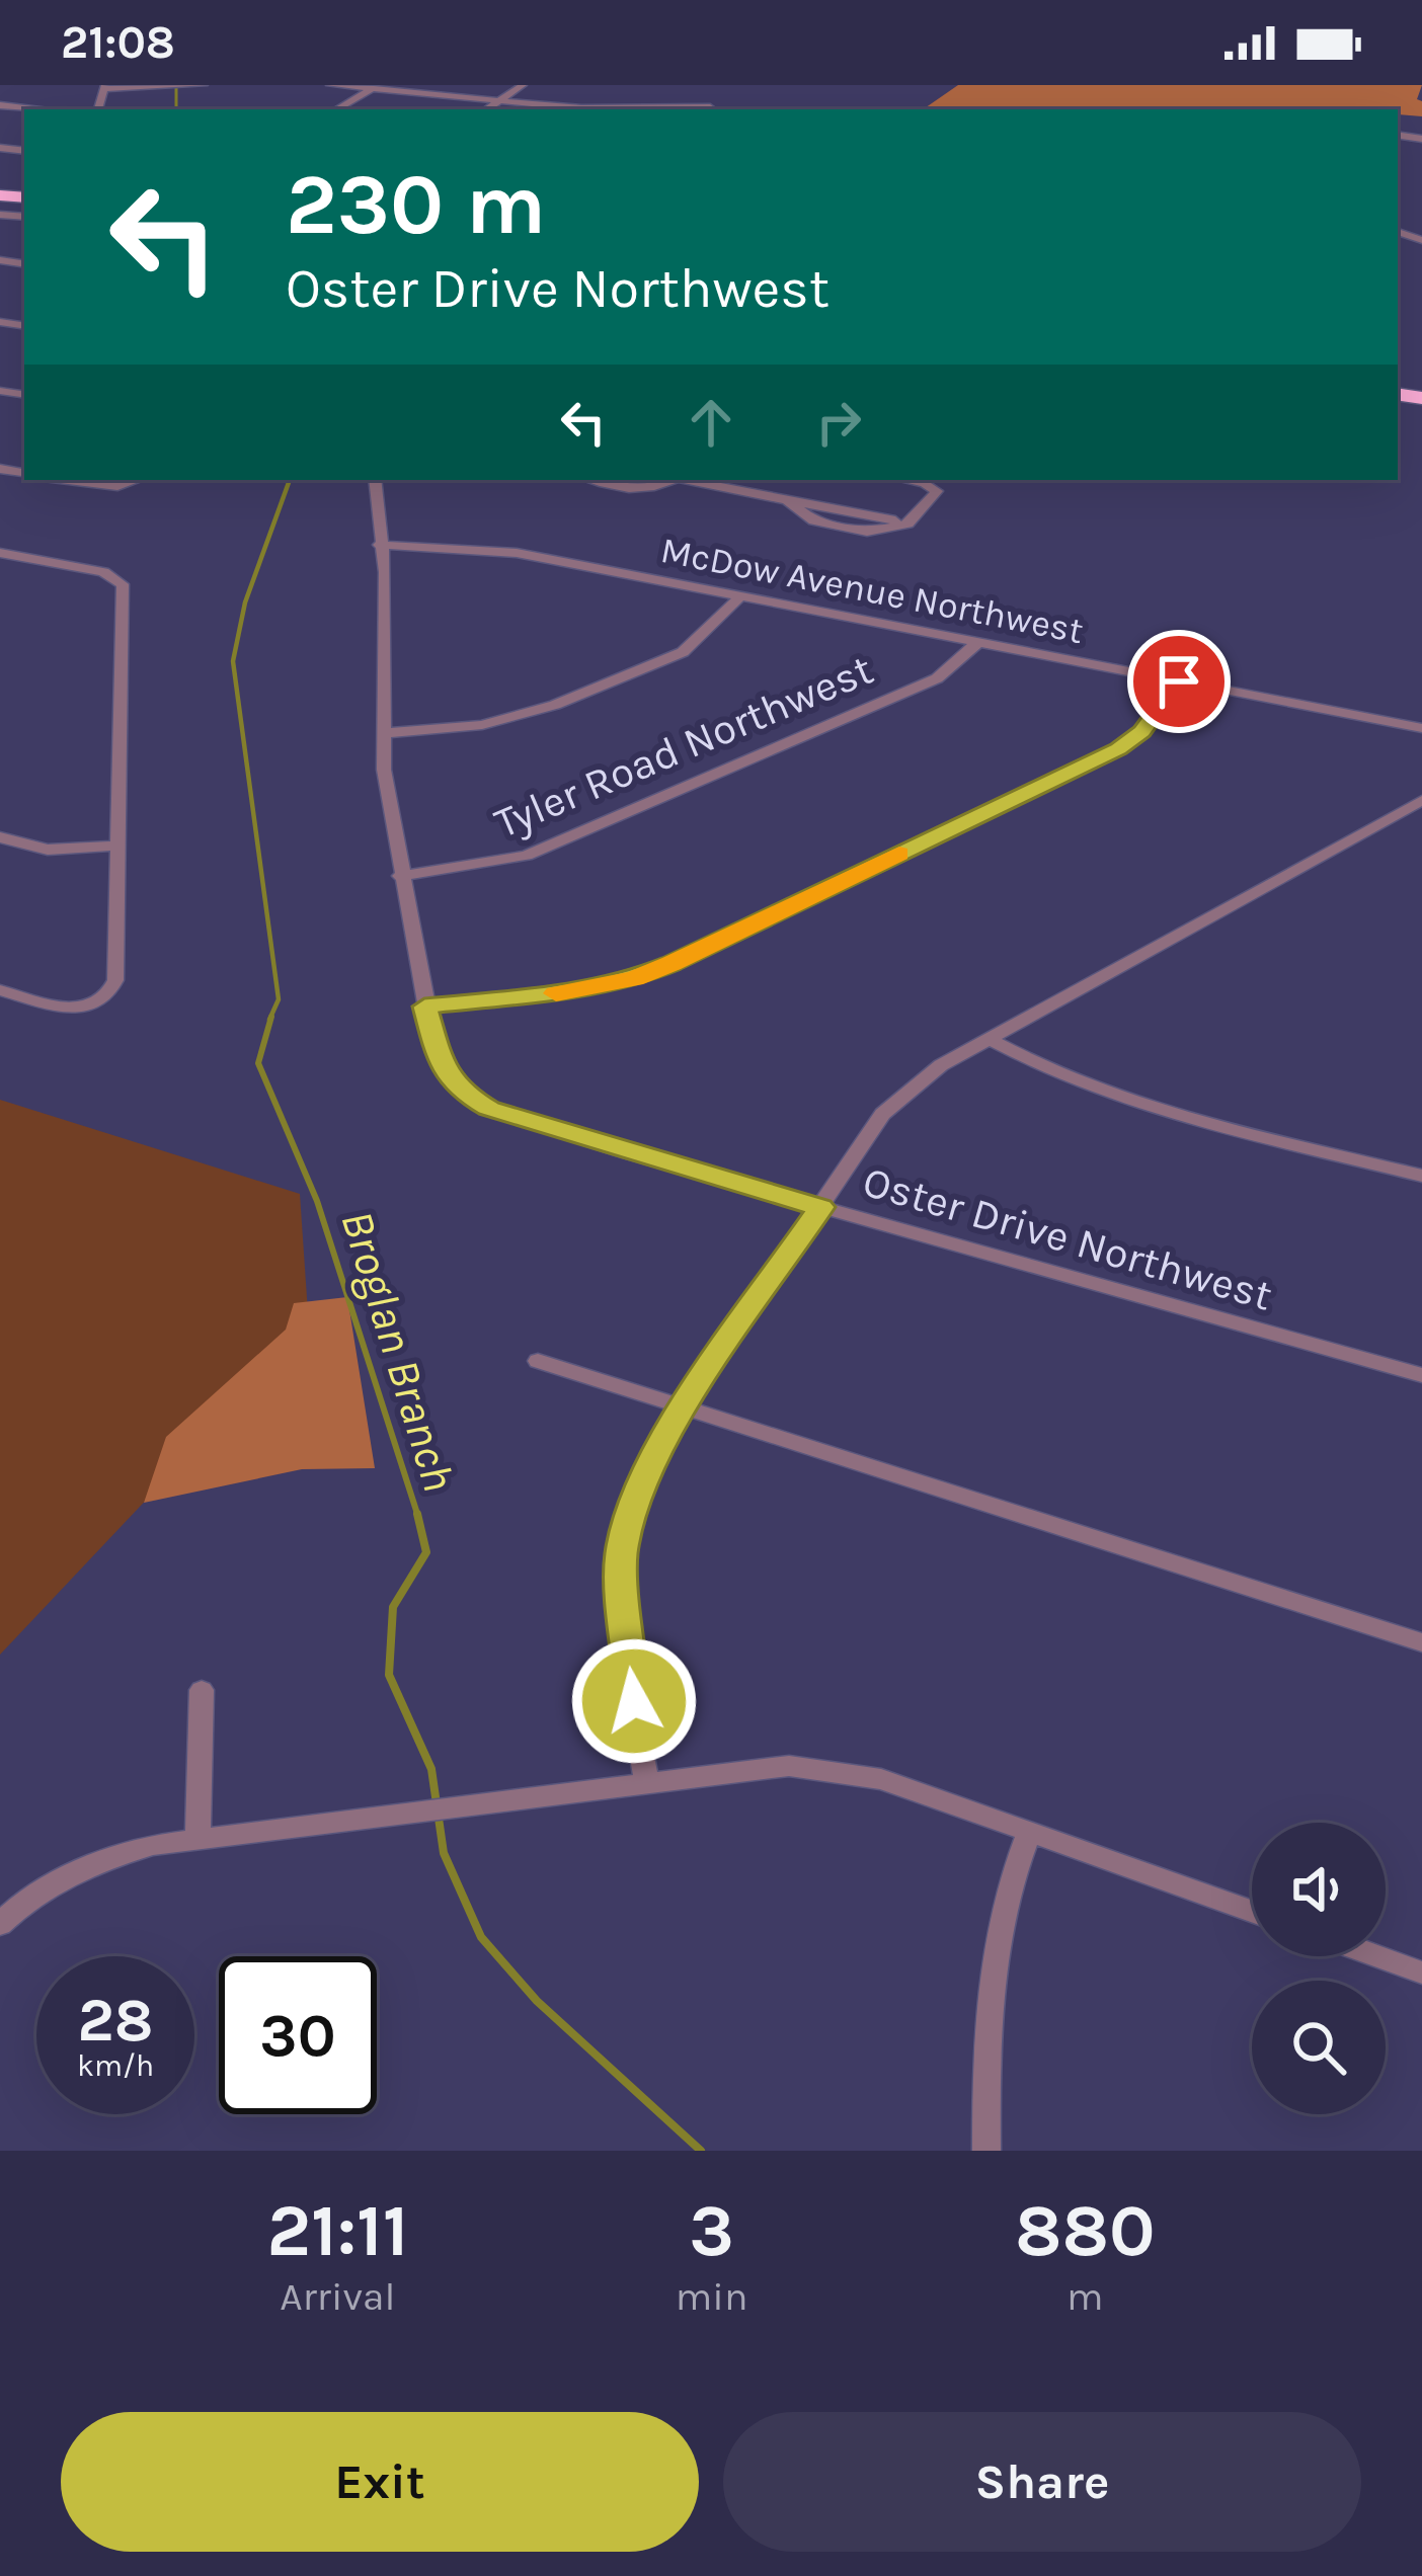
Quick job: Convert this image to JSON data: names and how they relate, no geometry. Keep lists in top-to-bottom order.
{
  "streets": {
    "street": ["McDow Avenue Northwest", "Tyler Road Northwest", "Oster Drive Northwest"]
  },
  "crossings": [
    ["McDow Avenue Northwest", "Tyler Road Northwest"],
    ["McDow Avenue Northwest", "Oster Drive Northwest"],
    ["Tyler Road Northwest", "Oster Drive Northwest"]
  ],
  "water": ["Broglan Branch"],
  "page": {
    "status": "21:08",
    "turn": ["230 m", "Oster Drive Northwest"],
    "speed": "28 km/h",
    "limit": "30",
    "eta": [
      "21:11",
      "Arrival",
      "3",
      "min",
      "880",
      "m"
    ],
    "buttons": ["Exit", "Share"]
  }
}
